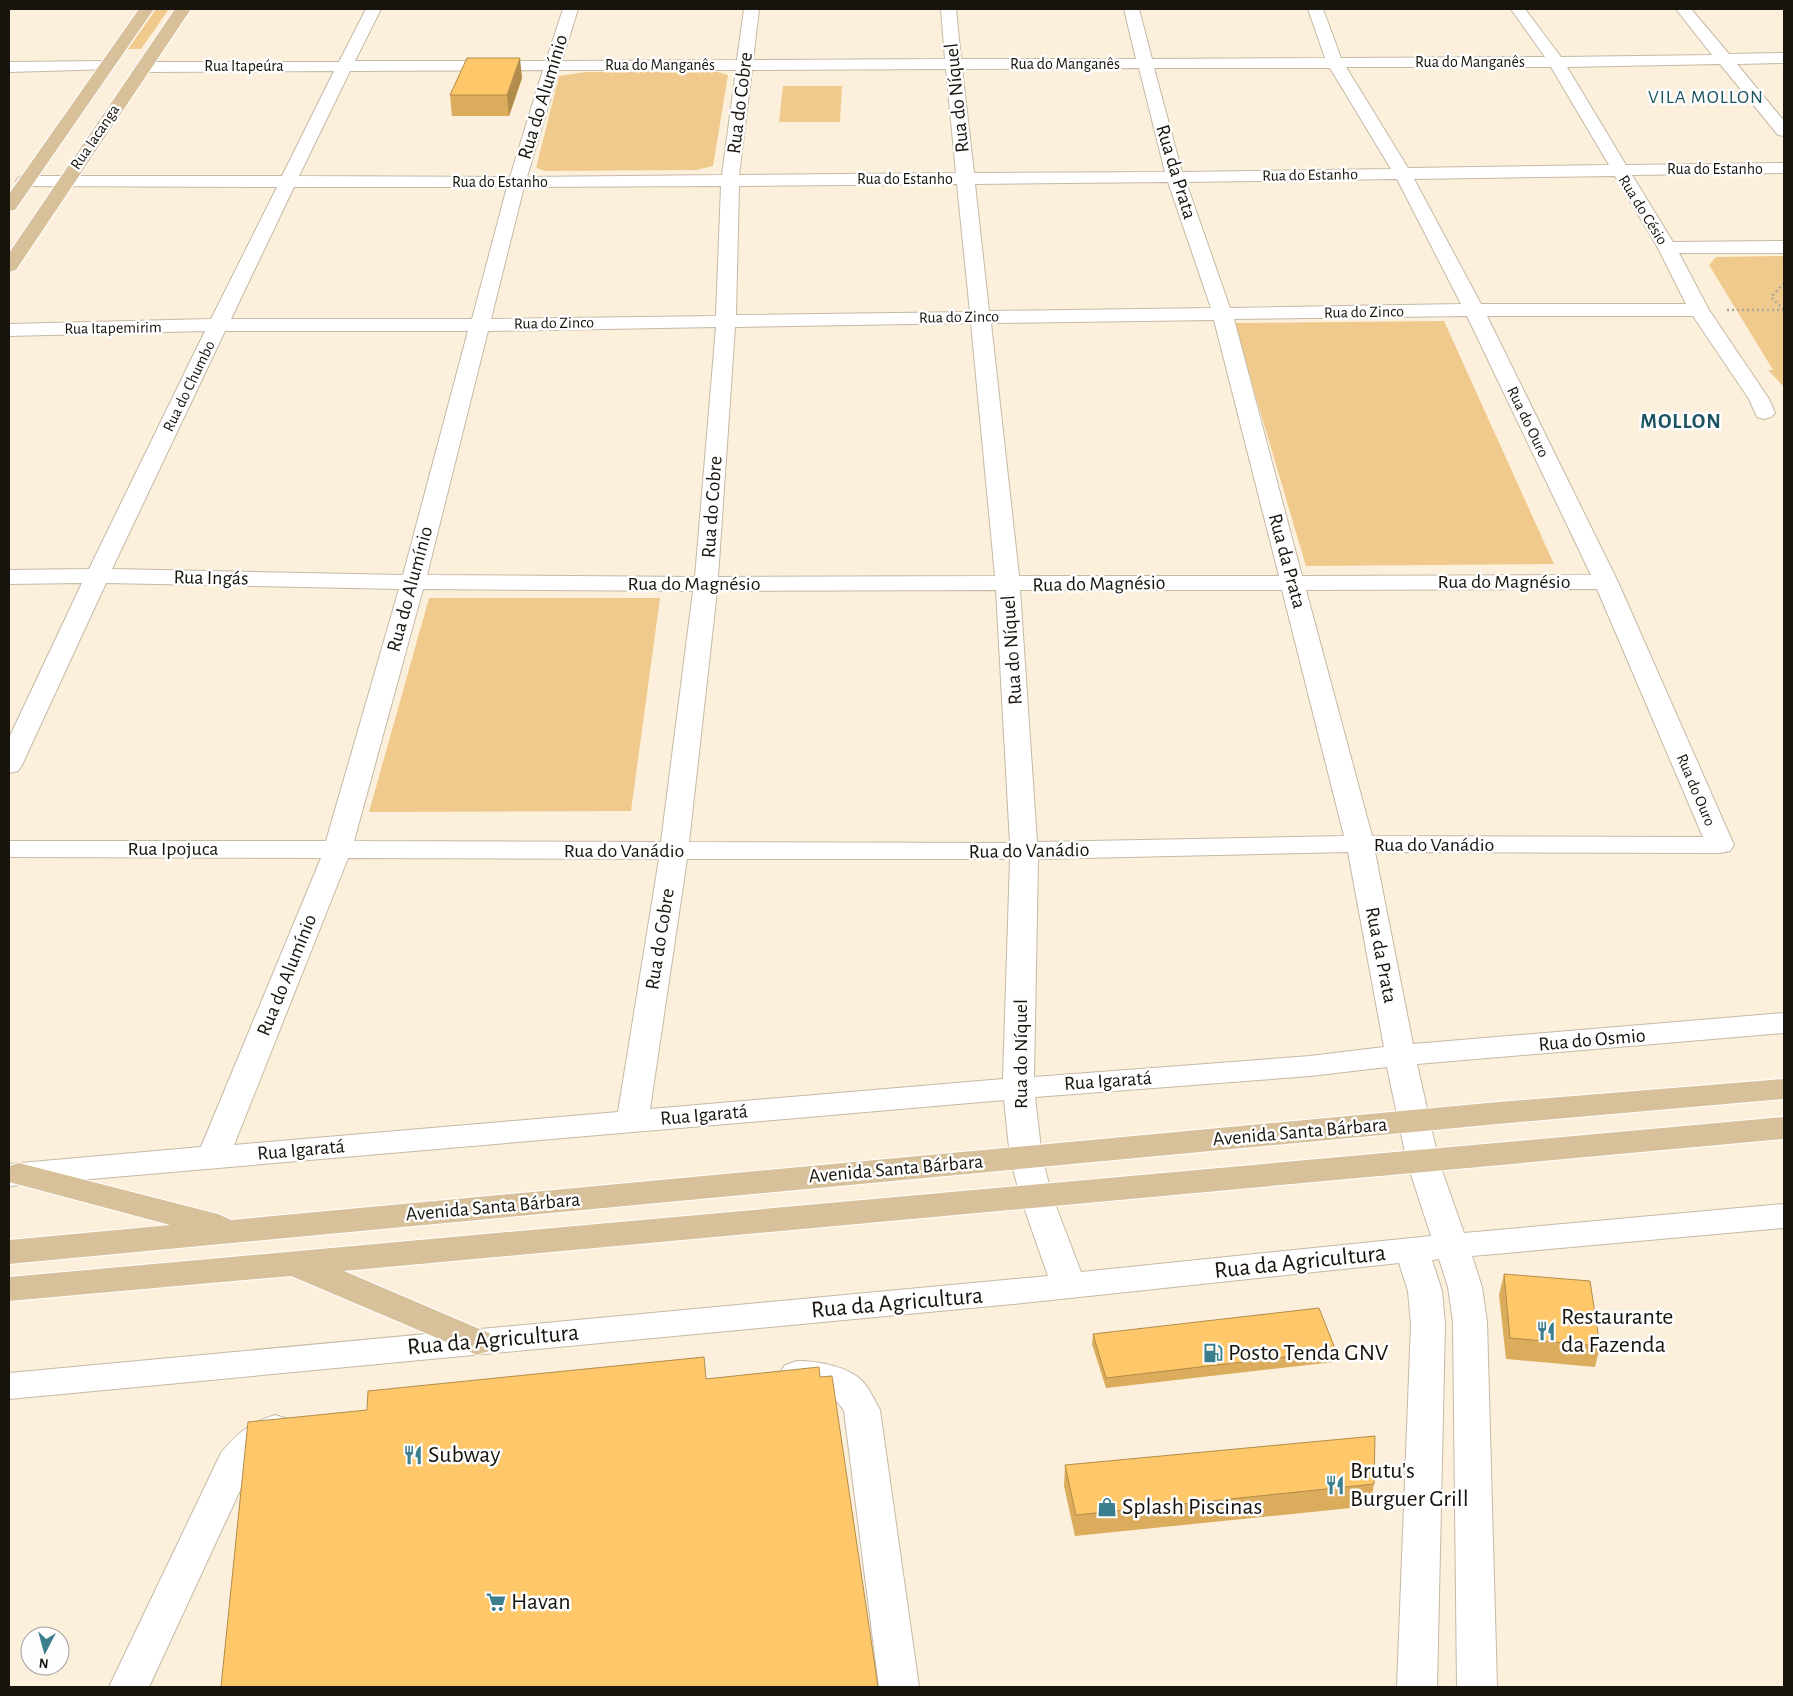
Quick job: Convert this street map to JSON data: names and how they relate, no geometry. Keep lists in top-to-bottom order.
{
  "streets": {
    "main road": ["Rua Iacanga", "Avenida Santa Bárbara"],
    "street": [
      "Rua do Manganês",
      "Rua Itapeúra",
      "Rua do Alumínio",
      "Rua do Níquel",
      "Rua do Cobre",
      "Rua do Estanho",
      "Rua da Prata",
      "Rua do Césio",
      "Rua do Zinco",
      "Rua Itapemirim",
      "Rua do Chumbo",
      "Rua do Ouro",
      "Rua Ingás",
      "Rua do Magnésio",
      "Rua do Vanádio",
      "Rua Ipojuca",
      "Rua do Osmio",
      "Rua Igaratá",
      "Rua da Agricultura"
    ]
  },
  "crossings": [
    ["Rua do Manganês", "Rua Itapeúra"],
    ["Rua do Manganês", "Rua do Alumínio"],
    ["Rua do Manganês", "Rua do Níquel"],
    ["Rua do Manganês", "Rua do Cobre"],
    ["Rua do Manganês", "Rua da Prata"],
    ["Rua do Manganês", "Rua do Césio"],
    ["Rua do Manganês", "Rua do Chumbo"],
    ["Rua do Manganês", "Rua do Ouro"],
    ["Rua Itapeúra", "Rua Iacanga"],
    ["Rua Itapeúra", "Rua do Chumbo"],
    ["Rua do Alumínio", "Rua do Estanho"],
    ["Rua do Alumínio", "Rua do Zinco"],
    ["Rua do Alumínio", "Rua Ingás"],
    ["Rua do Alumínio", "Rua do Magnésio"],
    ["Rua do Alumínio", "Rua do Vanádio"],
    ["Rua do Alumínio", "Rua Ipojuca"],
    ["Rua do Alumínio", "Rua Igaratá"],
    ["Rua do Níquel", "Rua do Estanho"],
    ["Rua do Níquel", "Rua do Zinco"],
    ["Rua do Níquel", "Rua do Magnésio"],
    ["Rua do Níquel", "Rua do Vanádio"],
    ["Rua do Níquel", "Rua Igaratá"],
    ["Rua do Níquel", "Avenida Santa Bárbara"],
    ["Rua do Níquel", "Rua da Agricultura"],
    ["Rua do Cobre", "Rua do Estanho"],
    ["Rua do Cobre", "Rua do Zinco"],
    ["Rua do Cobre", "Rua do Magnésio"],
    ["Rua do Cobre", "Rua do Vanádio"],
    ["Rua do Cobre", "Rua Igaratá"],
    ["Rua Iacanga", "Rua do Estanho"],
    ["Rua do Estanho", "Rua da Prata"],
    ["Rua do Estanho", "Rua do Césio"],
    ["Rua do Estanho", "Rua do Chumbo"],
    ["Rua do Estanho", "Rua do Ouro"],
    ["Rua da Prata", "Rua do Zinco"],
    ["Rua da Prata", "Rua do Magnésio"],
    ["Rua da Prata", "Rua do Vanádio"],
    ["Rua da Prata", "Rua do Osmio"],
    ["Rua da Prata", "Rua Igaratá"],
    ["Rua da Prata", "Avenida Santa Bárbara"],
    ["Rua da Prata", "Rua da Agricultura"],
    ["Rua do Césio", "Rua do Zinco"],
    ["Rua do Zinco", "Rua Itapemirim"],
    ["Rua do Zinco", "Rua do Chumbo"],
    ["Rua do Zinco", "Rua do Ouro"],
    ["Rua Itapemirim", "Rua do Chumbo"],
    ["Rua do Chumbo", "Rua Ingás"],
    ["Rua do Ouro", "Rua do Magnésio"],
    ["Rua do Ouro", "Rua do Vanádio"],
    ["Rua Ingás", "Rua do Magnésio"],
    ["Rua do Vanádio", "Rua Ipojuca"],
    ["Rua do Osmio", "Rua Igaratá"]
  ],
  "districts": ["VILA MOLLON", "MOLLON"],
  "places": {
    "restaurant": ["Restaurante da Fazenda", "Subway", "Brutu's Burguer Grill"],
    "fuel station": ["Posto Tenda GNV"],
    "shop": ["Splash Piscinas"],
    "supermarket": ["Havan"]
  },
  "north": "bottom"
}
